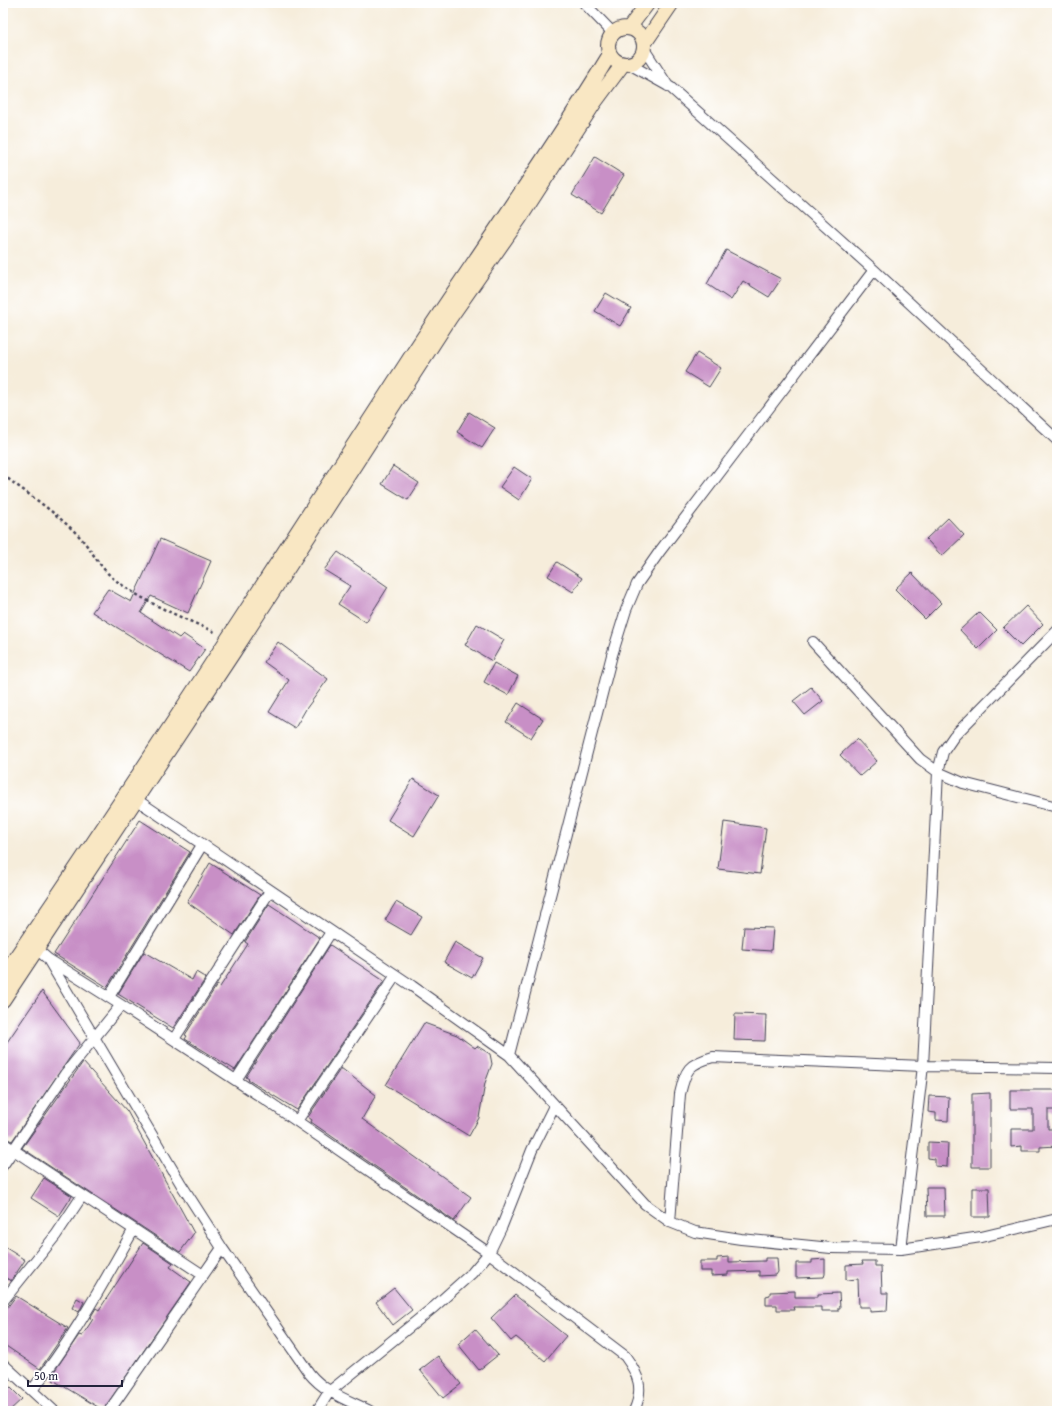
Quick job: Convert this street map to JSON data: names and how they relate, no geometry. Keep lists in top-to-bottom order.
{
  "scale_bar": "50 m"
}
